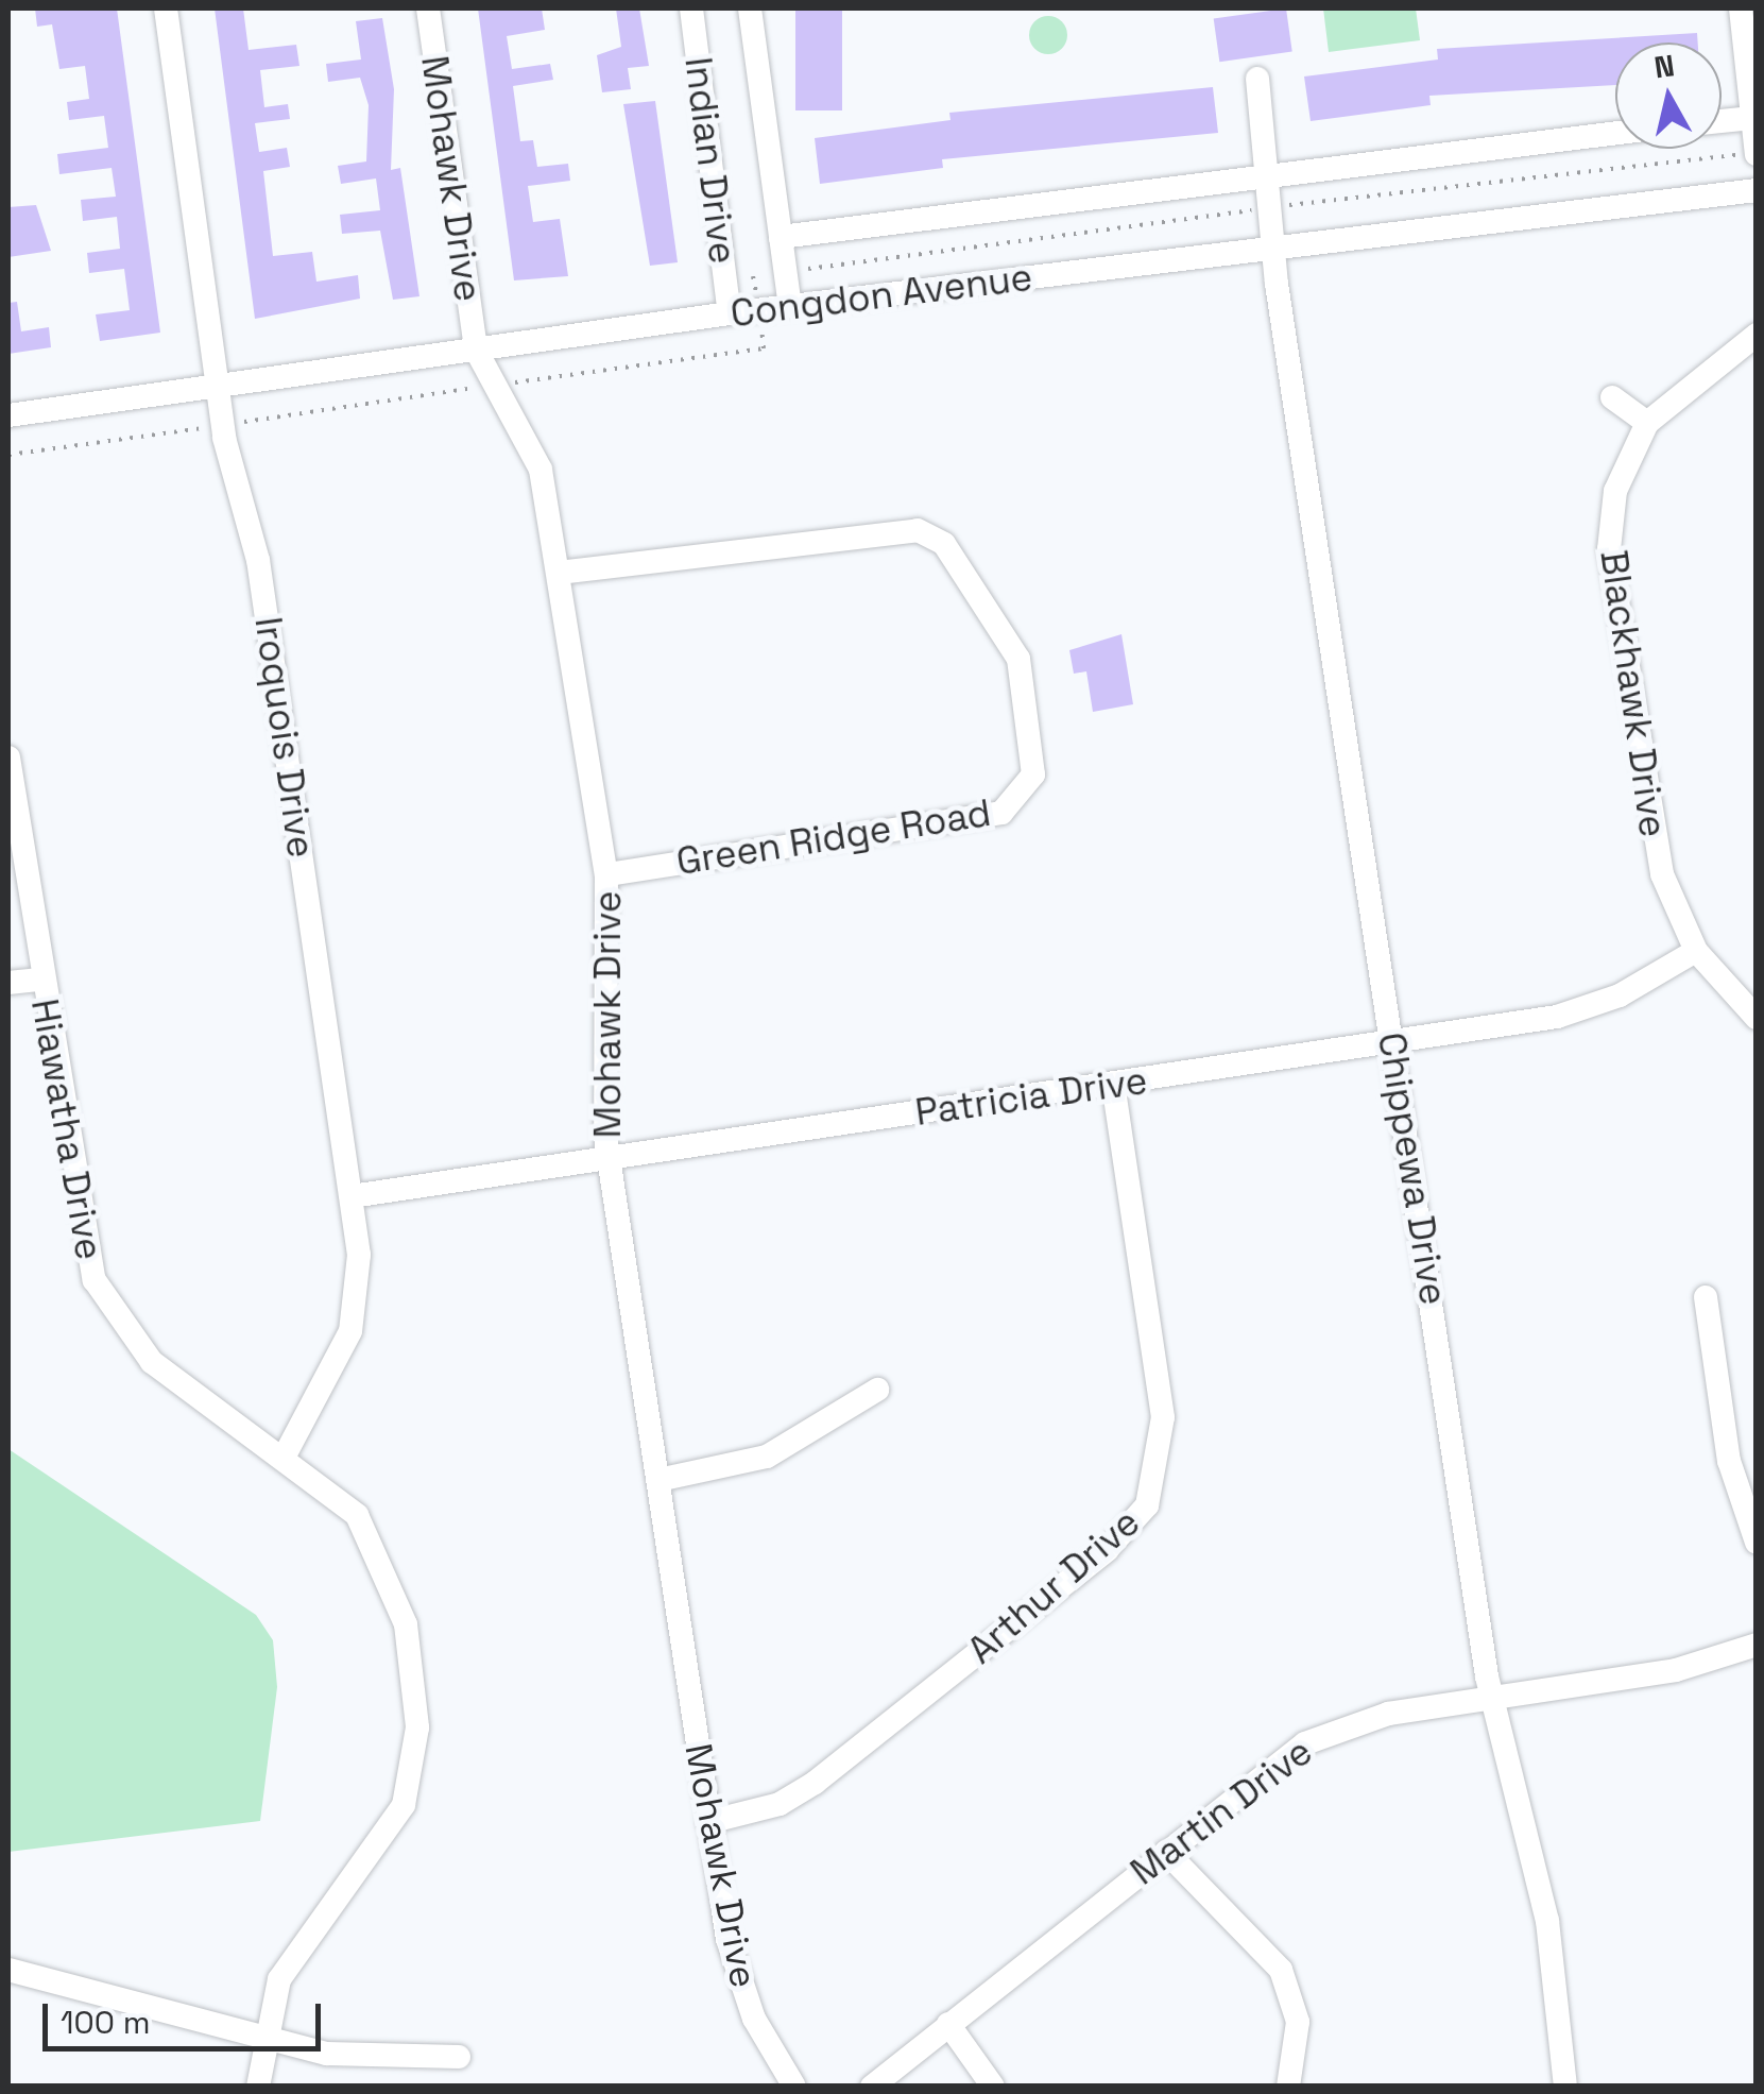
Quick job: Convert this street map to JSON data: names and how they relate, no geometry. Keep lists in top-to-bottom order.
{
  "streets": {
    "street": [
      "Indian Drive",
      "Mohawk Drive",
      "Congdon Avenue",
      "Blackhawk Drive",
      "Iroquois Drive",
      "Green Ridge Road",
      "Patricia Drive",
      "Hiawatha Drive",
      "Chippewa Drive",
      "Arthur Drive",
      "Martin Drive"
    ]
  },
  "crossings": [
    ["Indian Drive", "Congdon Avenue"],
    ["Mohawk Drive", "Congdon Avenue"],
    ["Mohawk Drive", "Green Ridge Road"],
    ["Mohawk Drive", "Patricia Drive"],
    ["Mohawk Drive", "Arthur Drive"],
    ["Congdon Avenue", "Iroquois Drive"],
    ["Congdon Avenue", "Chippewa Drive"],
    ["Blackhawk Drive", "Patricia Drive"],
    ["Iroquois Drive", "Patricia Drive"],
    ["Iroquois Drive", "Hiawatha Drive"],
    ["Patricia Drive", "Chippewa Drive"],
    ["Patricia Drive", "Arthur Drive"],
    ["Chippewa Drive", "Martin Drive"]
  ],
  "scale_bar": "100 m",
  "north": "top"
}
